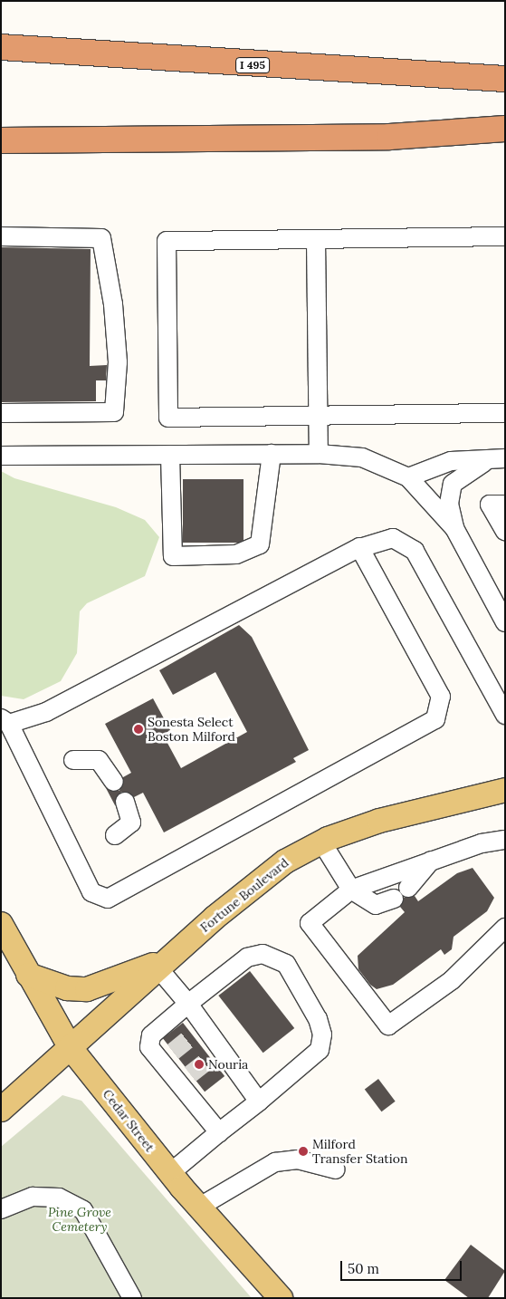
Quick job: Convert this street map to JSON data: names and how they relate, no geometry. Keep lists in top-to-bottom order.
{
  "streets": {
    "highway": ["I 495"],
    "main road": ["Fortune Boulevard", "Cedar Street"]
  },
  "crossings": [
    ["Fortune Boulevard", "Cedar Street"]
  ],
  "parks": ["Pine Grove Cemetery"],
  "places": ["Sonesta Select Boston Milford", "Nouria", "Milford Transfer Station"],
  "scale_bar": "50 m"
}
